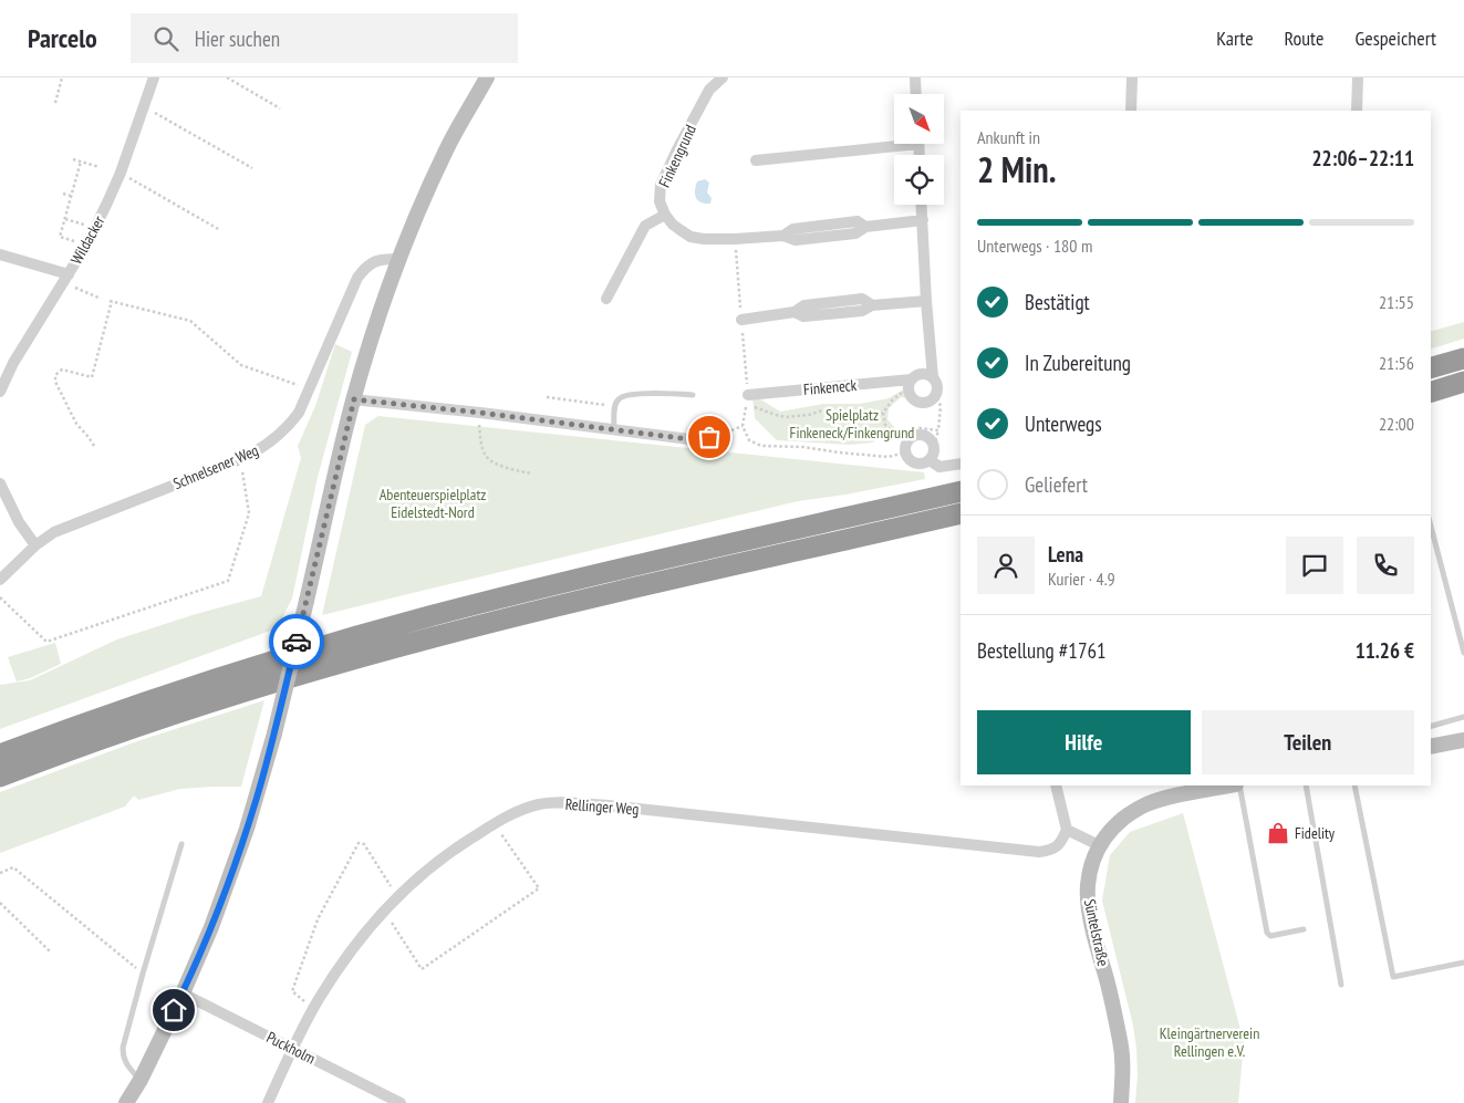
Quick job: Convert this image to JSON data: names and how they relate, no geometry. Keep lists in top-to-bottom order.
{
  "streets": {
    "street": [
      "Finkengrund",
      "Wildacker",
      "Finkeneck",
      "Schnelsener Weg",
      "Rellinger Weg",
      "Süntelstraße",
      "Puckholm"
    ]
  },
  "crossings": [
    ["Rellinger Weg", "Puckholm"]
  ],
  "parks": ["Spielplatz Finkeneck/Finkengrund", "Abenteuerspielplatz Eidelstedt-Nord", "Kleingärtnerverein Rellingen e.V."],
  "places": {
    "shop": ["Fidelity"]
  },
  "north": "bottom right",
  "page": {
    "header": "Parcelo",
    "search": "Hier suchen",
    "nav": ["Karte", "Route", "Gespeichert"],
    "heading": ["2 Min.", "Ankunft in", "22:06–22:11"],
    "panel": [
      "Lena",
      "Kurier · 4.9",
      "Bestellung #1761",
      "11.26 €"
    ],
    "bar": "Unterwegs · 180 m",
    "list": [
      ["Bestätigt", "21:55"],
      ["In Zubereitung", "21:56"],
      ["Unterwegs", "22:00"],
      "Geliefert"
    ],
    "buttons": ["Hilfe", "Teilen"]
  }
}
